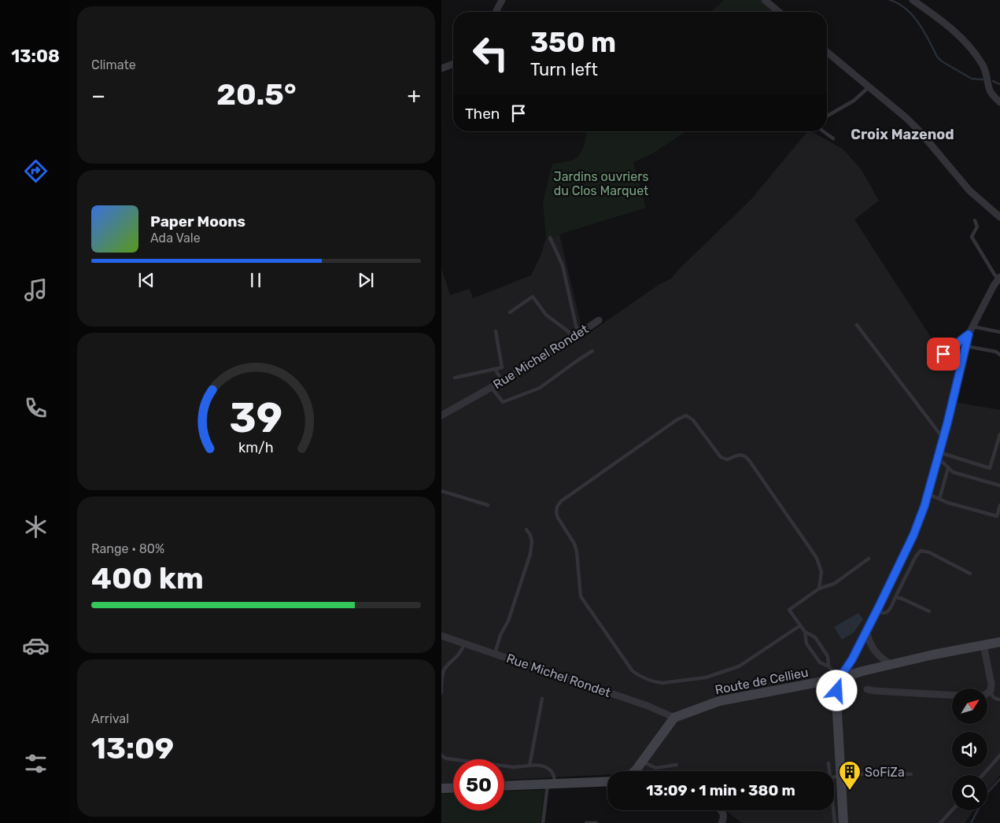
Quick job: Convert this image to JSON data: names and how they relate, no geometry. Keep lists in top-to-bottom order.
{
  "streets": {
    "street": ["Rue Michel Rondet", "Route de Cellieu"]
  },
  "crossings": [
    ["Rue Michel Rondet", "Route de Cellieu"]
  ],
  "districts": ["Croix Mazenod"],
  "parks": ["Jardins ouvriers du Clos Marquet"],
  "places": {
    "building": ["SoFiZa"]
  },
  "north": "top right",
  "page": {
    "tabs": "13:08",
    "tile": [
      "Climate",
      ["Range · 80%", "400 km"],
      ["Arrival", "13:09"]
    ],
    "turn": ["350 m", "Turn left"],
    "heat": ["−", "20.5°", "+"],
    "then": "Then",
    "song": ["Paper Moons", "Ada Vale"],
    "limit": "50",
    "trip": "13:09 · 1 min · 380 m",
    "gauge": ["39", "km/h"]
  }
}
